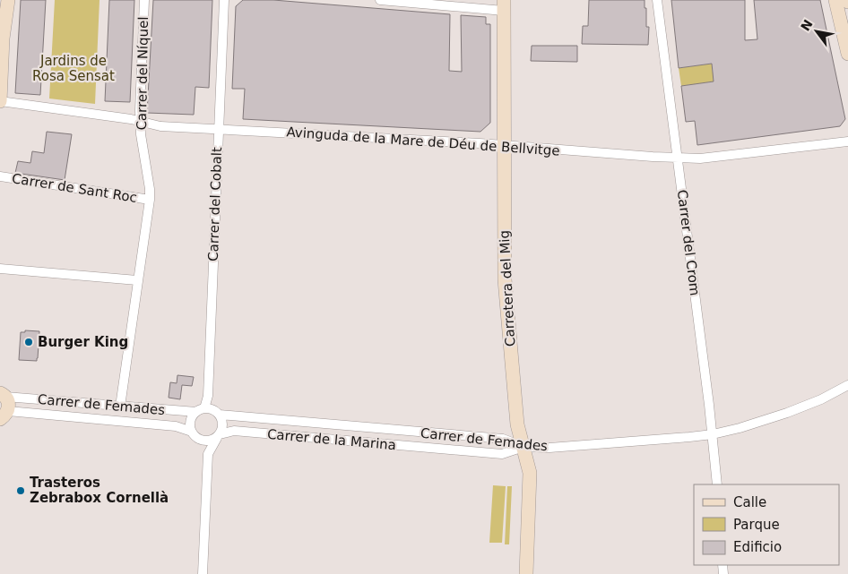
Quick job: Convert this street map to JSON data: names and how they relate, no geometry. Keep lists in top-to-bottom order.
{
  "streets": {
    "street": [
      "Carrer del Níquel",
      "Avinguda de la Mare de Déu de Bellvitge",
      "Carrer de Sant Roc",
      "Carrer del Cobalt",
      "Carrer del Crom",
      "Carretera del Mig",
      "Carrer de Femades",
      "Carrer de la Marina"
    ]
  },
  "crossings": [
    ["Carrer del Níquel", "Avinguda de la Mare de Déu de Bellvitge"],
    ["Carrer del Níquel", "Carrer de Sant Roc"],
    ["Carrer del Níquel", "Carrer de Femades"],
    ["Avinguda de la Mare de Déu de Bellvitge", "Carrer del Cobalt"],
    ["Avinguda de la Mare de Déu de Bellvitge", "Carrer del Crom"],
    ["Avinguda de la Mare de Déu de Bellvitge", "Carretera del Mig"],
    ["Carrer del Cobalt", "Carrer de Femades"],
    ["Carrer del Cobalt", "Carrer de la Marina"],
    ["Carrer del Crom", "Carrer de Femades"],
    ["Carretera del Mig", "Carrer de Femades"],
    ["Carretera del Mig", "Carrer de la Marina"],
    ["Carrer de Femades", "Carrer de la Marina"]
  ],
  "parks": ["Jardins de Rosa Sensat"],
  "places": ["Burger King", "Trasteros Zebrabox Cornellà"],
  "legend": ["Calle", "Parque", "Edificio"],
  "north": "top left"
}
